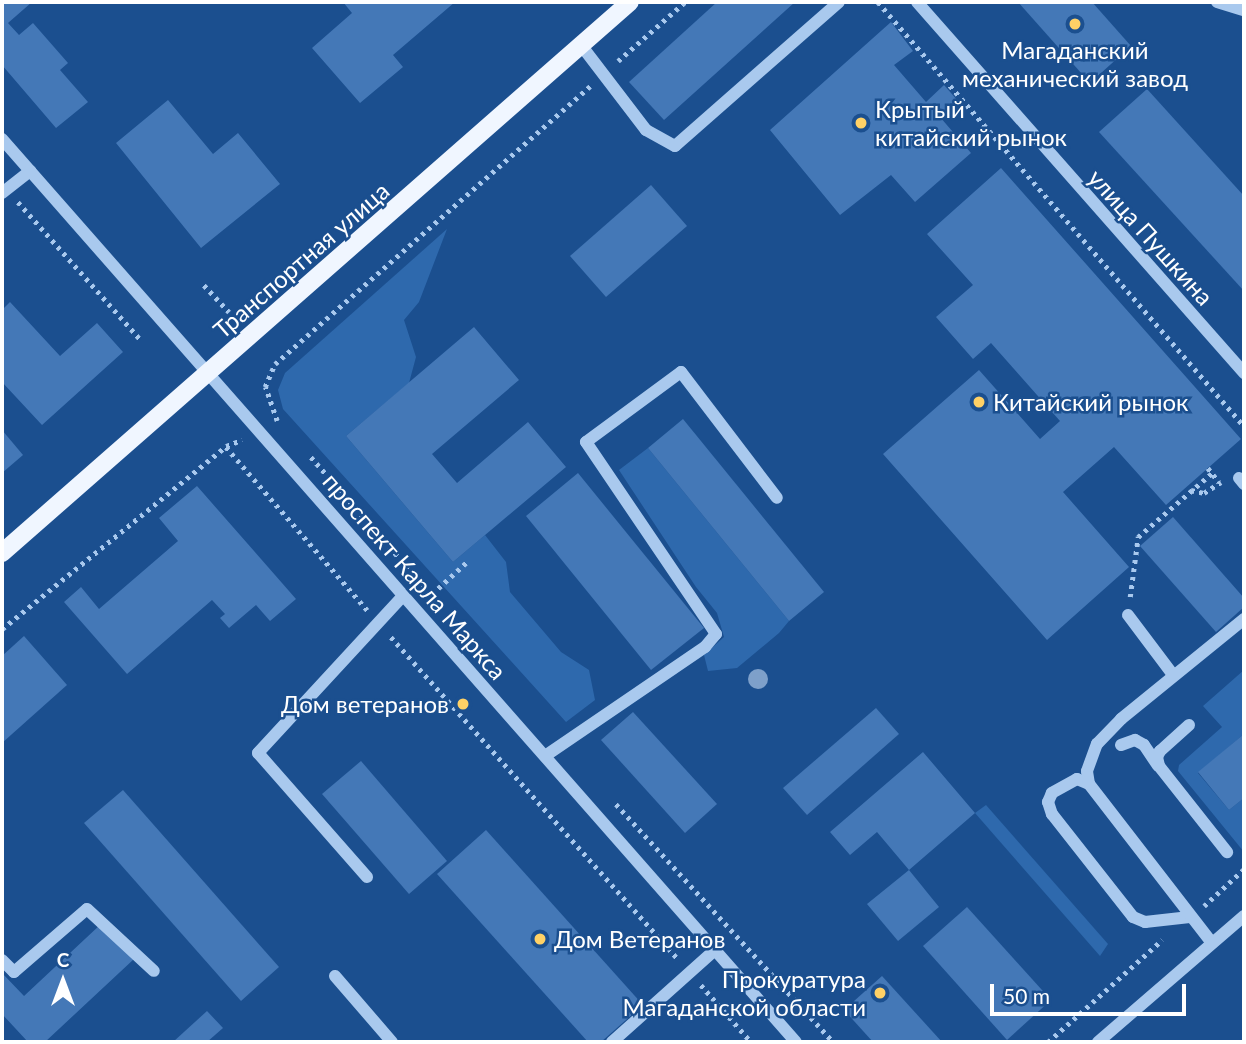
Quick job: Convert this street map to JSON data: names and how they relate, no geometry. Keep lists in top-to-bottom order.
{
  "streets": {
    "main road": ["Транспортная улица"],
    "street": ["улица Пушкина", "проспект Карла Маркса"]
  },
  "crossings": [
    ["Транспортная улица", "проспект Карла Маркса"]
  ],
  "places": [
    "Магаданский механический завод",
    "Крытый китайский рынок",
    "Китайский рынок",
    "Дом ветеранов",
    "Дом Ветеранов",
    "Прокуратура Магаданской области"
  ],
  "scale_bar": "50 m",
  "north": "top"
}
